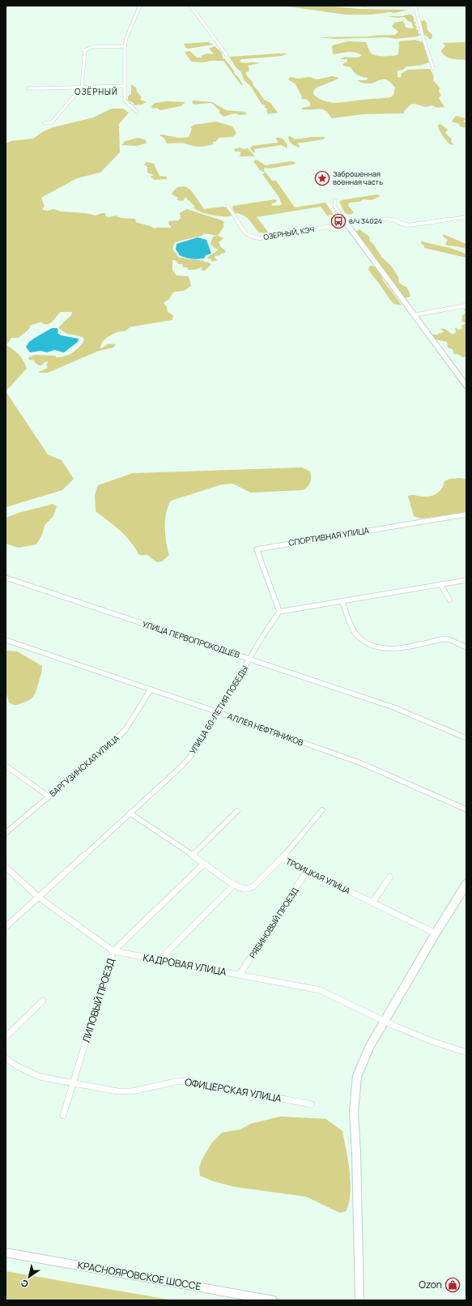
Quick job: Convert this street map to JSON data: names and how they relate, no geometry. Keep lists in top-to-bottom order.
{
  "streets": {
    "street": [
      "ОЗЕРНЫЙ, КЭЧ",
      "СПОРТИВНАЯ УЛИЦА",
      "УЛИЦА ПЕРВОПРОХОДЦЕВ",
      "УЛИЦА 60-ЛЕТИЯ ПОБЕДЫ",
      "АЛЛЕЯ НЕФТЯНИКОВ",
      "БАРГУЗИНСКАЯ УЛИЦА",
      "ТРОИЦКАЯ УЛИЦА",
      "РЯБИНОВЫЙ ПРОЕЗД",
      "КАДРОВАЯ УЛИЦА",
      "ЛИПОВЫЙ ПРОЕЗД",
      "ОФИЦЕРСКАЯ УЛИЦА",
      "КРАСНОЯРОВСКОЕ ШОССЕ"
    ]
  },
  "crossings": [
    ["СПОРТИВНАЯ УЛИЦА", "УЛИЦА 60-ЛЕТИЯ ПОБЕДЫ"],
    ["УЛИЦА ПЕРВОПРОХОДЦЕВ", "УЛИЦА 60-ЛЕТИЯ ПОБЕДЫ"],
    ["УЛИЦА 60-ЛЕТИЯ ПОБЕДЫ", "АЛЛЕЯ НЕФТЯНИКОВ"],
    ["УЛИЦА 60-ЛЕТИЯ ПОБЕДЫ", "ТРОИЦКАЯ УЛИЦА"],
    ["УЛИЦА 60-ЛЕТИЯ ПОБЕДЫ", "КАДРОВАЯ УЛИЦА"],
    ["АЛЛЕЯ НЕФТЯНИКОВ", "БАРГУЗИНСКАЯ УЛИЦА"],
    ["ТРОИЦКАЯ УЛИЦА", "РЯБИНОВЫЙ ПРОЕЗД"],
    ["ТРОИЦКАЯ УЛИЦА", "ЛИПОВЫЙ ПРОЕЗД"],
    ["РЯБИНОВЫЙ ПРОЕЗД", "КАДРОВАЯ УЛИЦА"],
    ["КАДРОВАЯ УЛИЦА", "ЛИПОВЫЙ ПРОЕЗД"],
    ["ЛИПОВЫЙ ПРОЕЗД", "ОФИЦЕРСКАЯ УЛИЦА"]
  ],
  "districts": ["ОЗЁРНЫЙ"],
  "places": {
    "place": ["Заброшенная военная часть"],
    "bus stop": ["в/ч 34024"],
    "shop": ["Ozon"]
  },
  "north": "bottom left"
}
